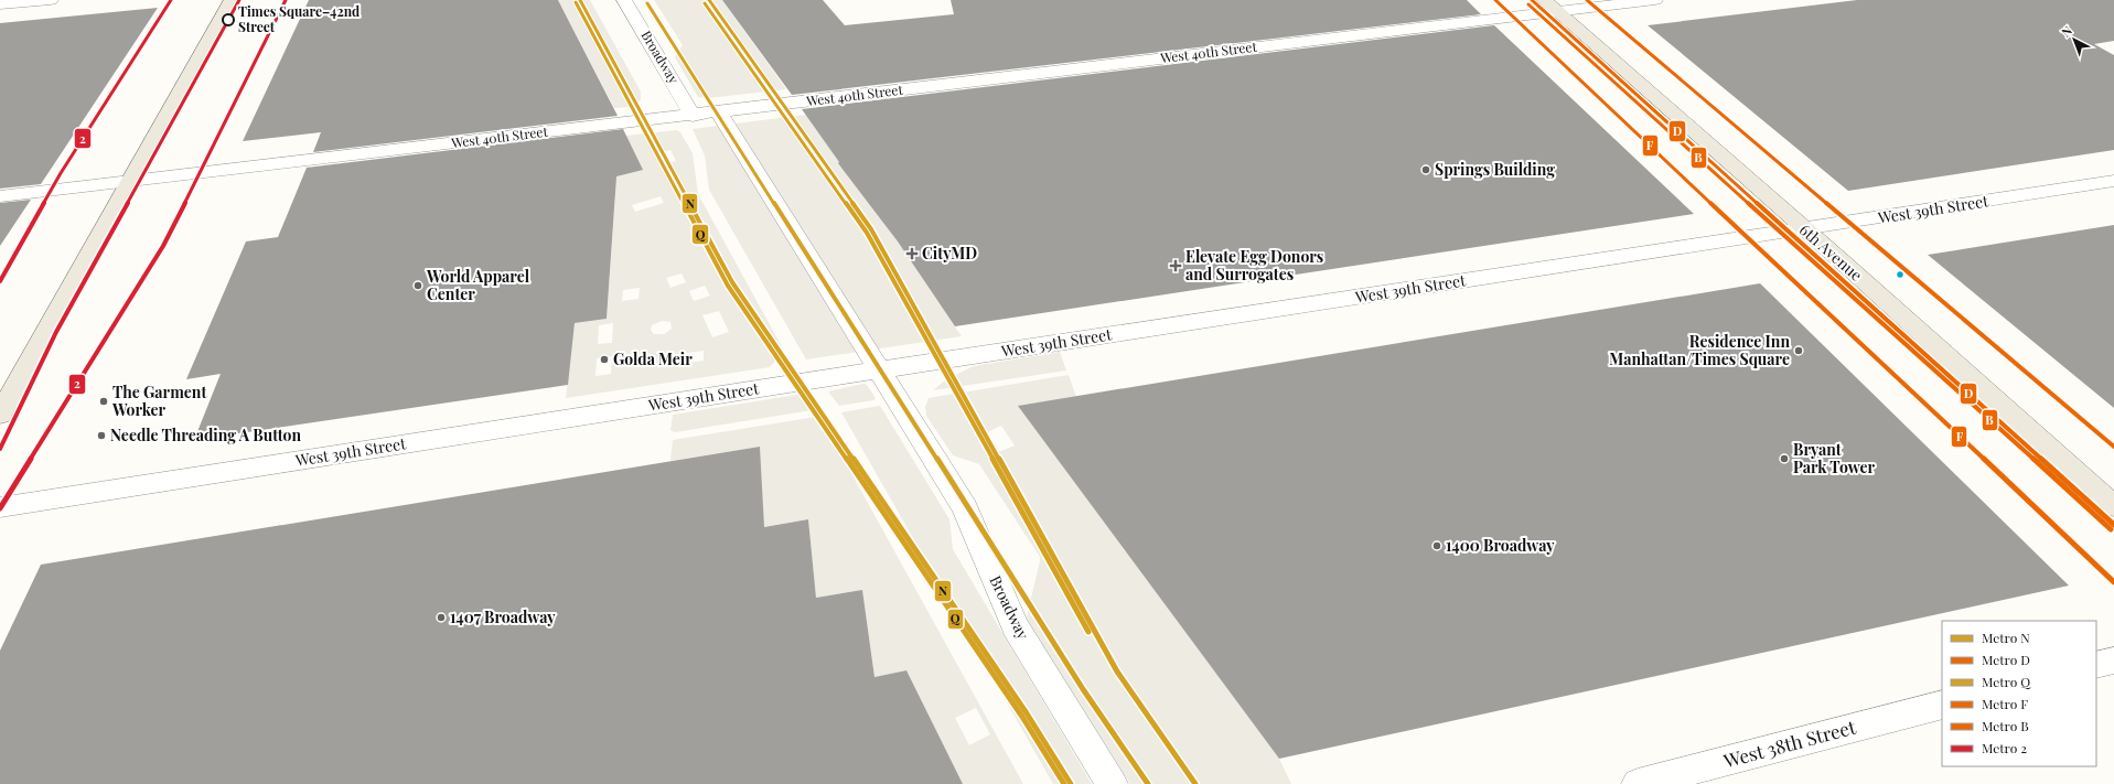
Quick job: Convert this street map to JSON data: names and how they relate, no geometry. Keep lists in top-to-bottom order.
{
  "streets": {
    "main road": ["6th Avenue"],
    "street": [
      "West 40th Street",
      "Broadway",
      "West 39th Street",
      "West 38th Street"
    ]
  },
  "crossings": [
    ["West 40th Street", "Broadway"],
    ["West 40th Street", "6th Avenue"],
    ["Broadway", "West 39th Street"],
    ["West 39th Street", "6th Avenue"]
  ],
  "places": {
    "other": [
      "Times Square–42nd Street",
      "Springs Building",
      "World Apparel Center",
      "Residence Inn Manhattan/Times Square",
      "Golda Meir",
      "The Garment Worker",
      "Needle Threading A Button",
      "Bryant Park Tower",
      "1400 Broadway",
      "1407 Broadway"
    ],
    "health": ["CityMD", "Elevate Egg Donors and Surrogates"]
  },
  "lines": [
    "metro line N",
    "metro line D",
    "metro line F",
    "metro line 2",
    "metro line Q",
    "metro line B"
  ],
  "legend": [
    "Metro N",
    "Metro D",
    "Metro Q",
    "Metro F",
    "Metro B",
    "Metro 2"
  ],
  "north": "top left"
}
